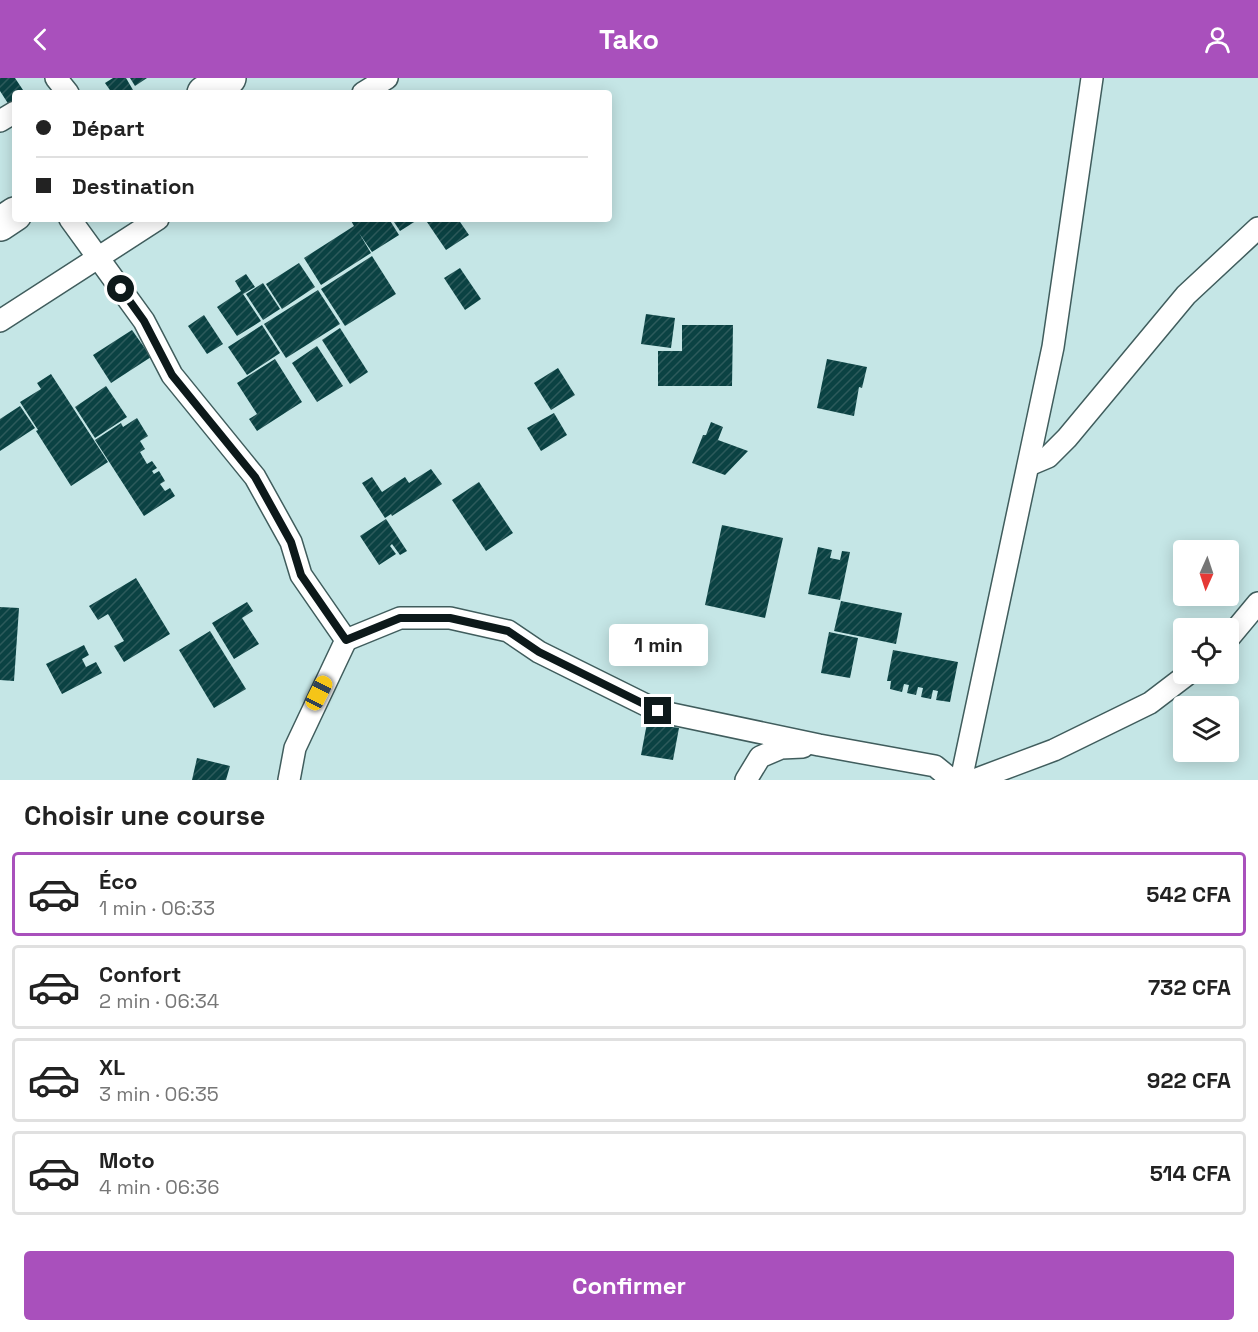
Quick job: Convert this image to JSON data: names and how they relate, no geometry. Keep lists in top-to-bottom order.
{
  "north": "bottom",
  "page": {
    "header": "Tako",
    "banner": ["Départ", "Destination"],
    "bubble": "1 min",
    "heading": "Choisir une course",
    "list": [
      {
        "name": "Éco",
        "note": "1 min · 06:33",
        "value": "542 CFA"
      },
      {
        "name": "Confort",
        "note": "2 min · 06:34",
        "value": "732 CFA"
      },
      {
        "name": "XL",
        "note": "3 min · 06:35",
        "value": "922 CFA"
      },
      {
        "name": "Moto",
        "note": "4 min · 06:36",
        "value": "514 CFA"
      }
    ],
    "buttons": "Confirmer"
  }
}
